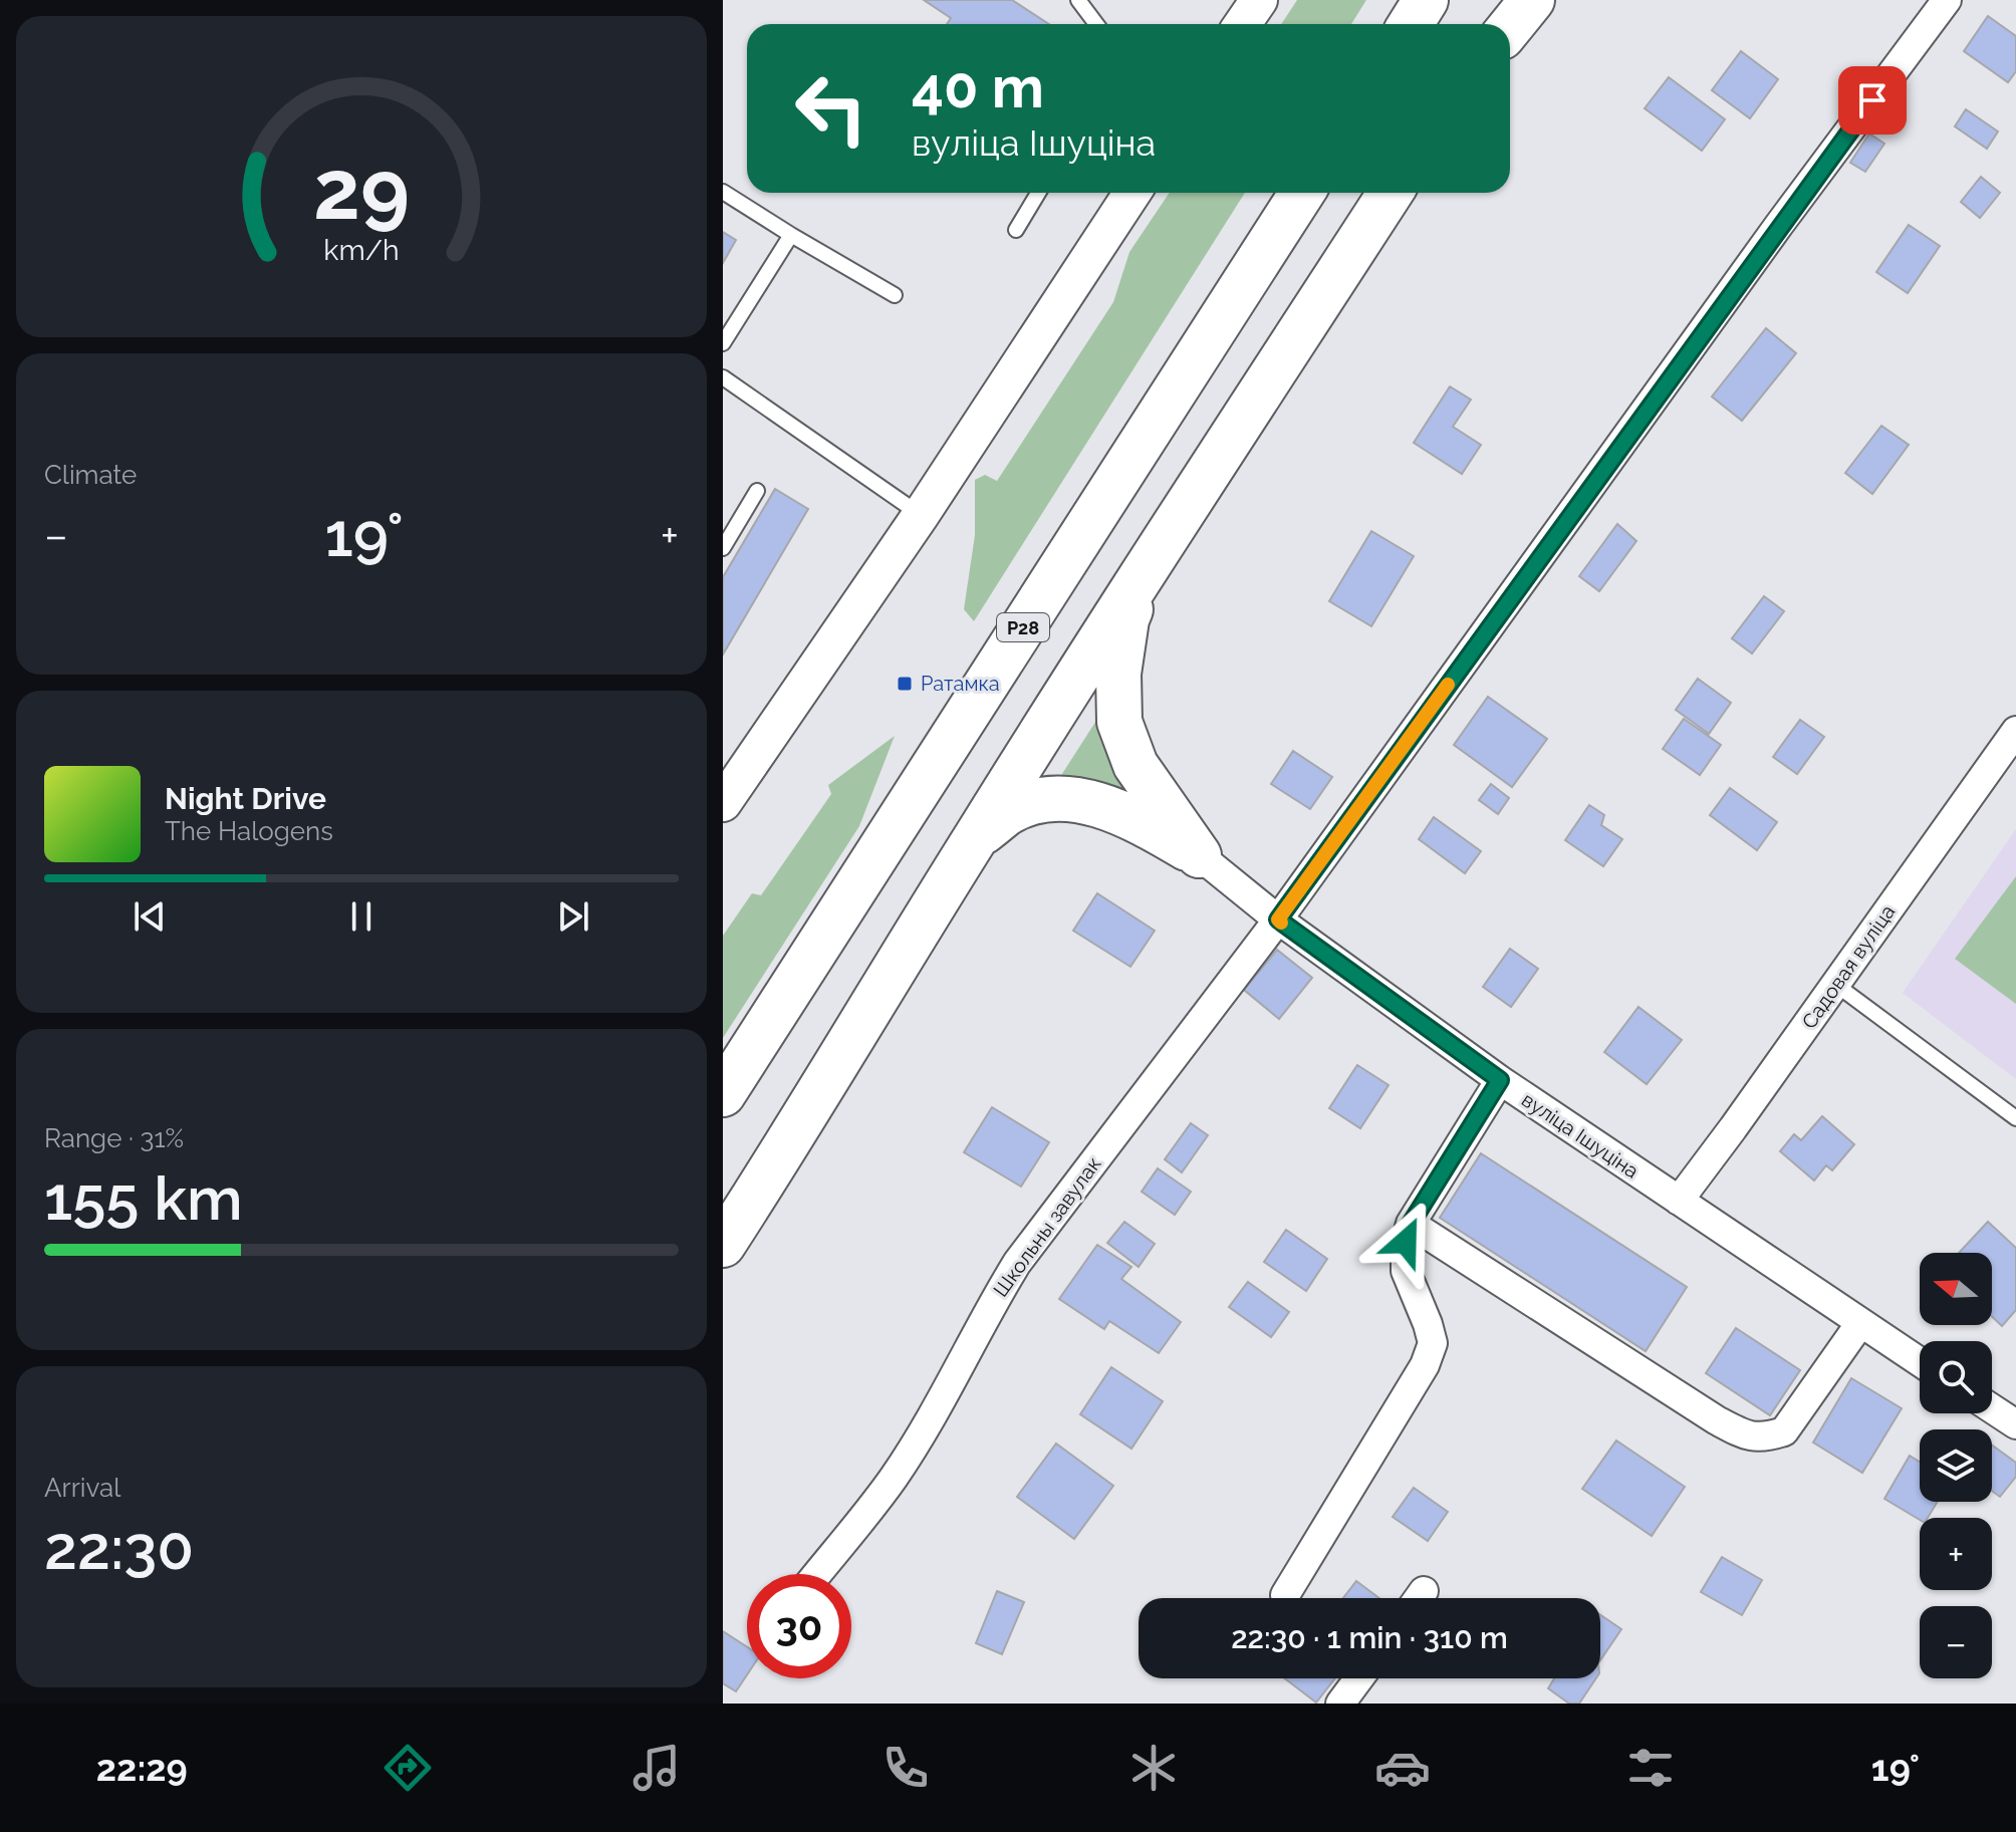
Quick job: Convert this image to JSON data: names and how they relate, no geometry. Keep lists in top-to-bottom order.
{
  "streets": {
    "highway": ["Р28"],
    "street": ["Садовая вуліца", "вуліца Ішуціна", "Школьны завулак"]
  },
  "crossings": [
    ["Садовая вуліца", "вуліца Ішуціна"],
    ["вуліца Ішуціна", "Школьны завулак"]
  ],
  "places": {
    "transit": ["Ратамка"]
  },
  "north": "left",
  "page": {
    "turn": ["40 m", "вуліца Ішуціна"],
    "tile": [
      "Climate",
      ["Range · 31%", "155 km"],
      ["Arrival", "22:30"]
    ],
    "heat": ["−", "19°", "+"],
    "song": ["Night Drive", "The Halogens"],
    "map_buttons": ["+", "−"],
    "limit": "30",
    "trip": "22:30 · 1 min · 310 m",
    "tabs": ["22:29", "19°"],
    "gauge": ["29", "km/h"]
  }
}
